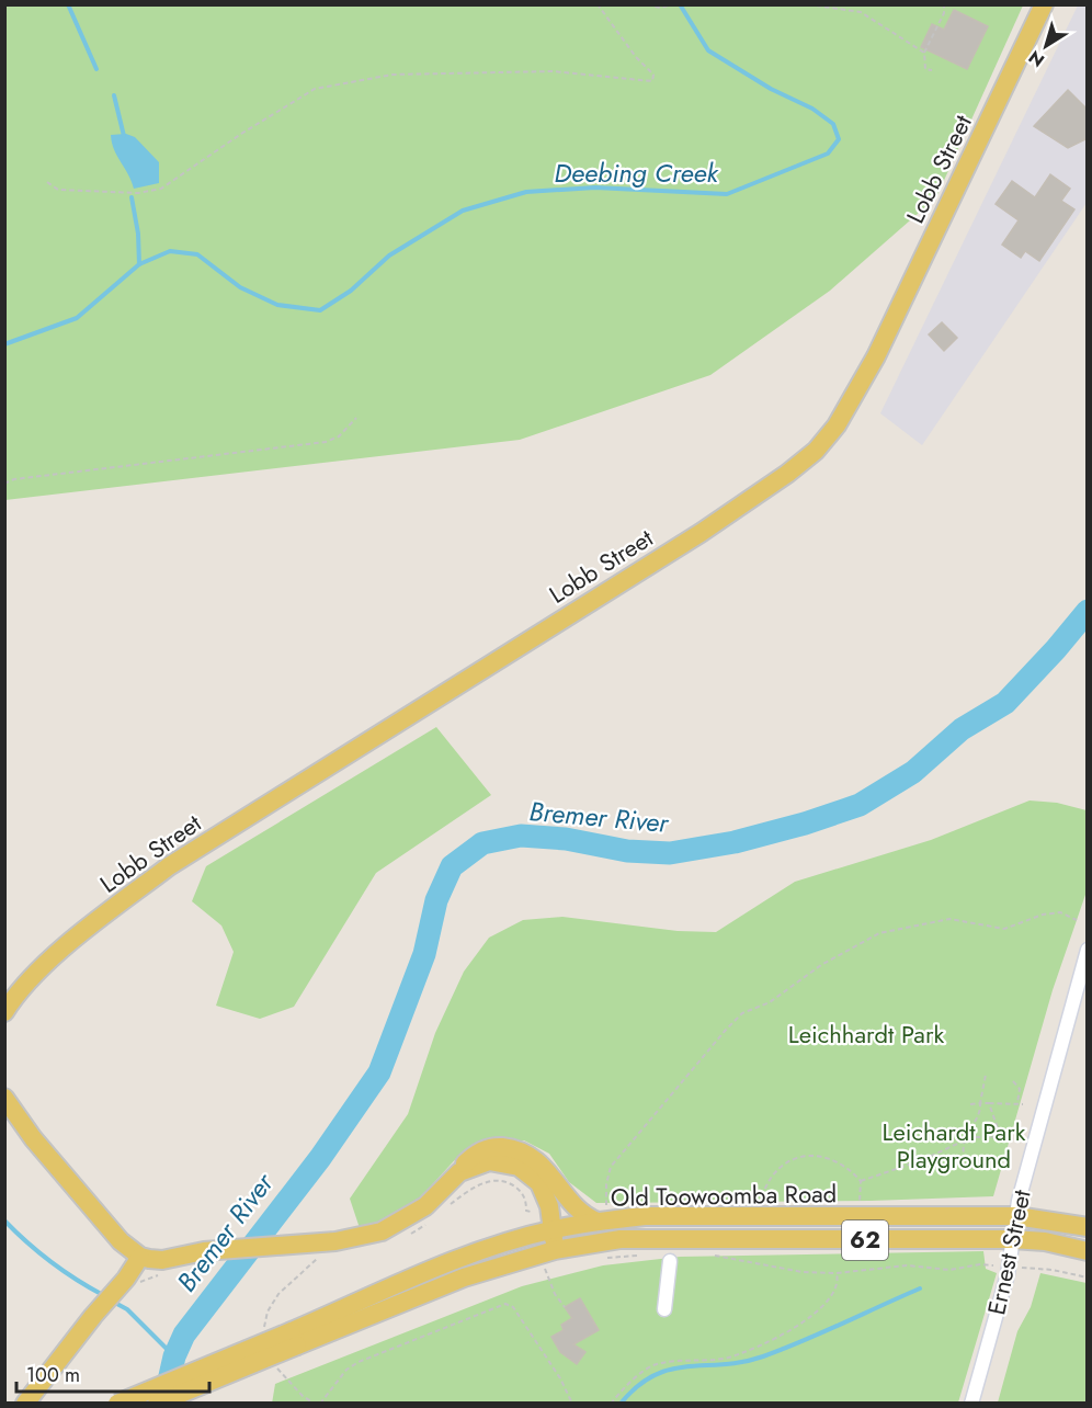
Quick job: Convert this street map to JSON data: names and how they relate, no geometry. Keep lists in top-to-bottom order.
{
  "streets": {
    "main road": ["Lobb Street", "Old Toowoomba Road", "62"],
    "street": ["Ernest Street"]
  },
  "crossings": [
    ["Old Toowoomba Road", "Ernest Street"]
  ],
  "water": ["Deebing Creek", "Bremer River"],
  "parks": ["Leichhardt Park", "Leichardt Park Playground"],
  "scale_bar": "100 m",
  "north": "bottom left"
}
